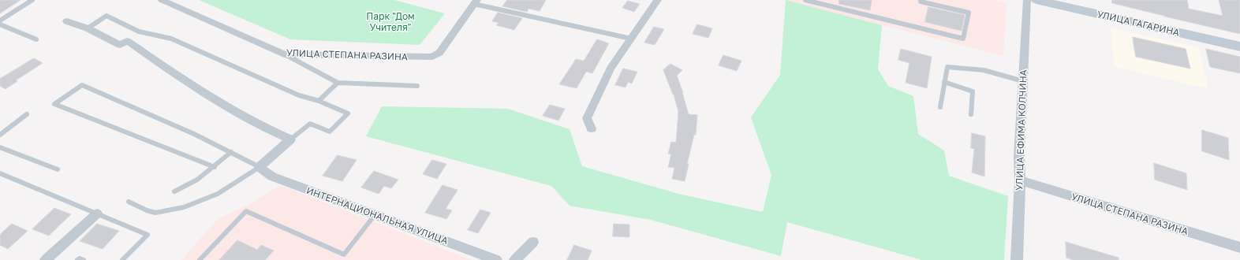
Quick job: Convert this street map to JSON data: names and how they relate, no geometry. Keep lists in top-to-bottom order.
{
  "streets": {
    "street": [
      "УЛИЦА ГАГАРИНА",
      "УЛИЦА СТЕПАНА РАЗИНА",
      "УЛИЦА ЕФИМА КОЛЧИНА",
      "ИНТЕРНАЦИОНАЛЬНАЯ УЛИЦА"
    ]
  },
  "crossings": [
    ["УЛИЦА СТЕПАНА РАЗИНА", "УЛИЦА ЕФИМА КОЛЧИНА"]
  ],
  "parks": ["Парк \"Дом Учителя\""]
}
